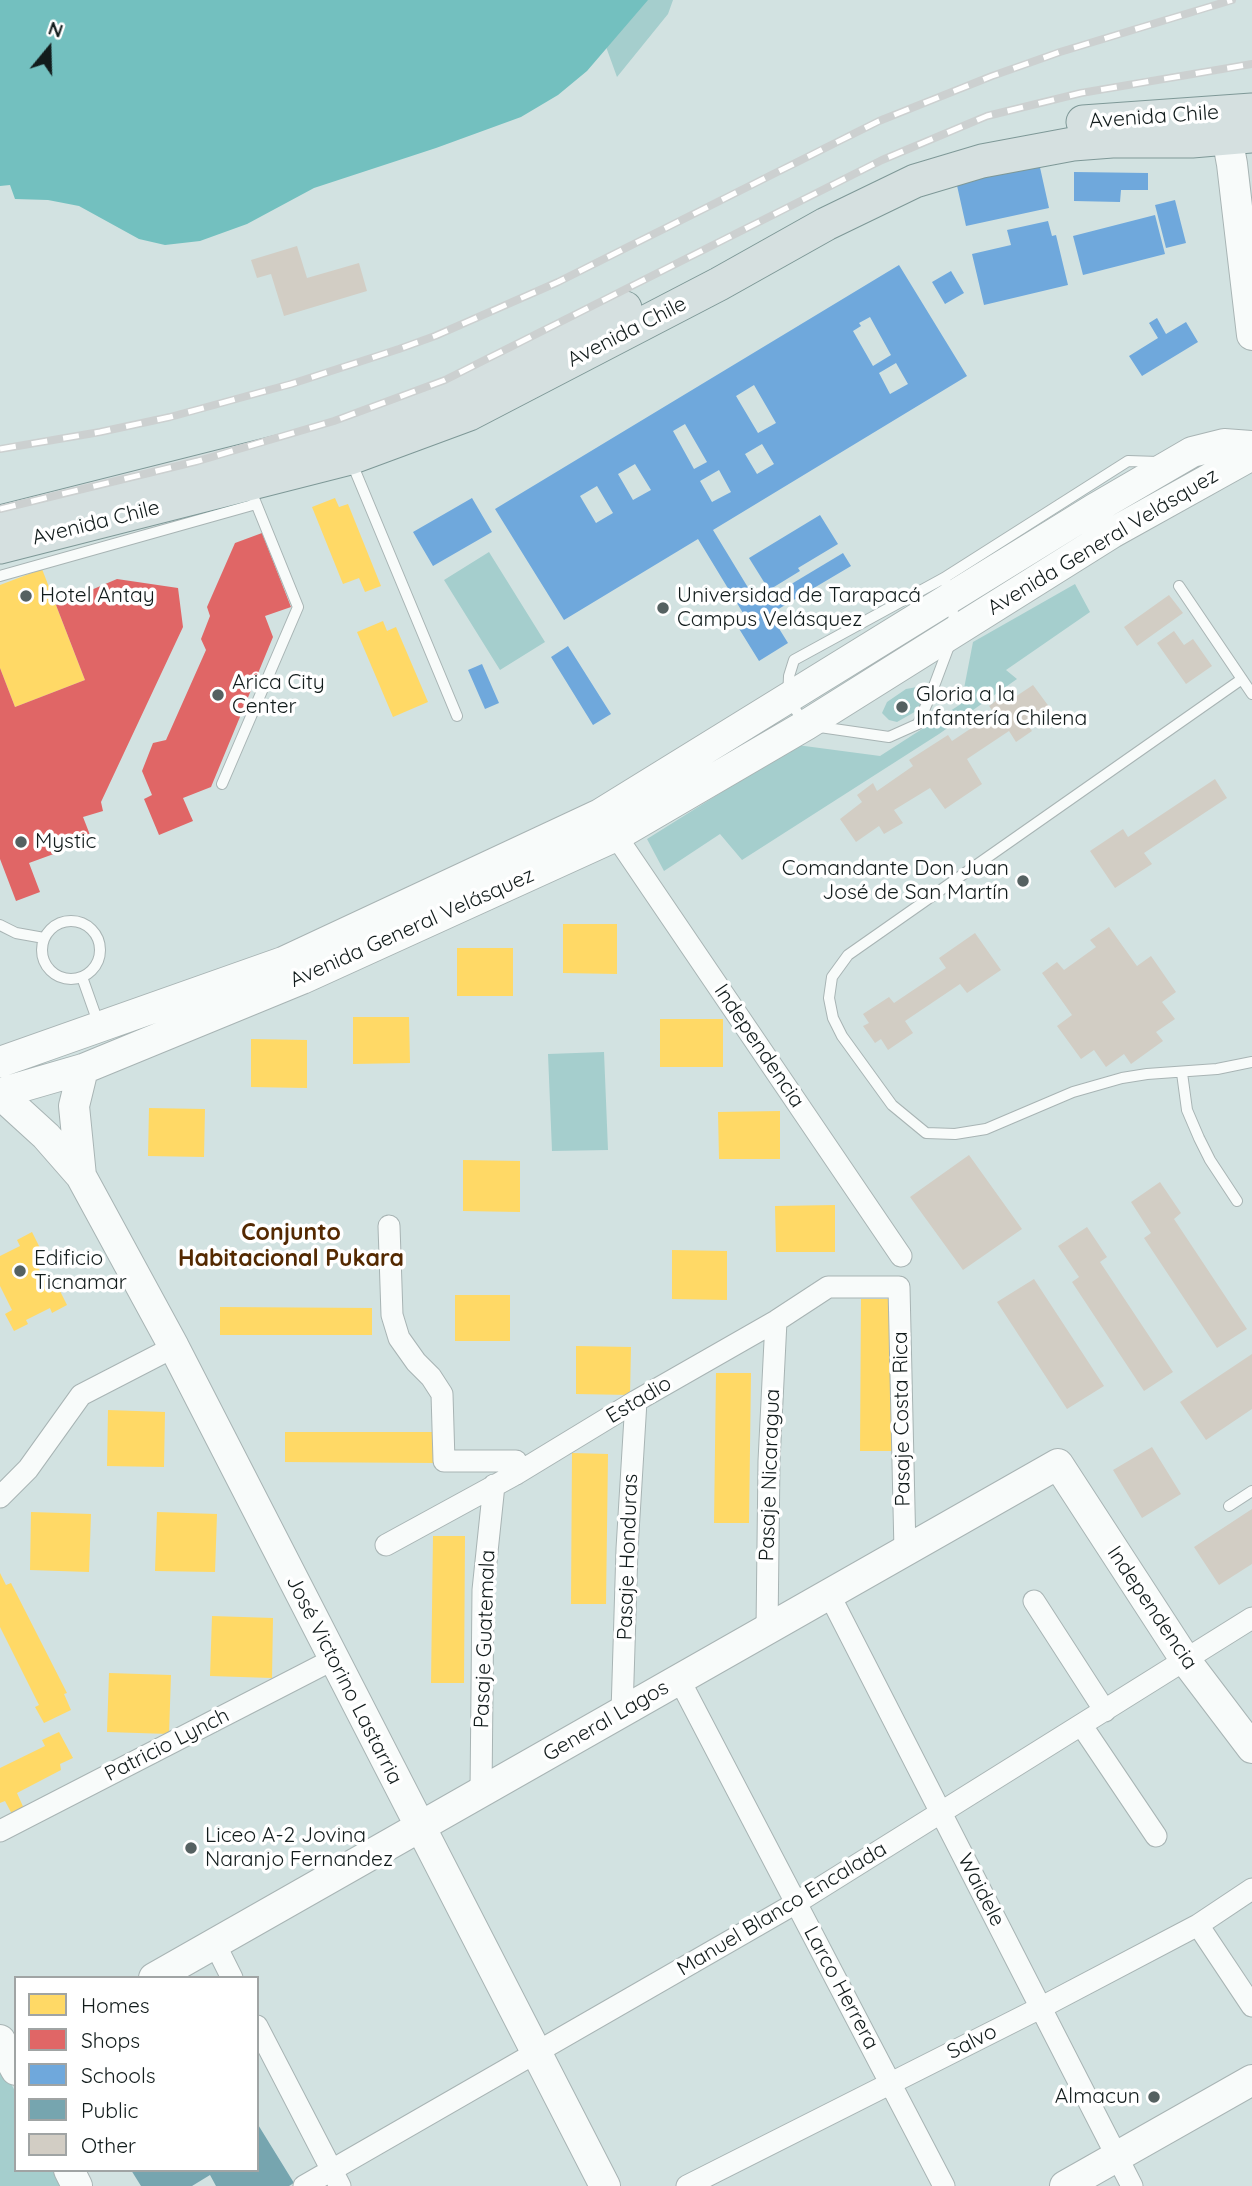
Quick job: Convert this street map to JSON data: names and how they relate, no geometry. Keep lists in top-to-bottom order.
{
  "streets": {
    "main road": [
      "Avenida Chile",
      "Avenida General Velásquez",
      "Independencia",
      "José Victorino Lastarria",
      "General Lagos"
    ],
    "street": [
      "Estadio",
      "Pasaje Costa Rica",
      "Pasaje Nicaragua",
      "Pasaje Honduras",
      "Pasaje Guatemala",
      "Patricio Lynch",
      "Waidele",
      "Manuel Blanco Encalada",
      "Larco Herrera",
      "Salvo"
    ]
  },
  "crossings": [
    ["Avenida General Velásquez", "Independencia"],
    ["Avenida General Velásquez", "José Victorino Lastarria"],
    ["Independencia", "General Lagos"],
    ["Independencia", "Manuel Blanco Encalada"],
    ["Estadio", "Pasaje Costa Rica"],
    ["Estadio", "Pasaje Nicaragua"],
    ["Estadio", "Pasaje Honduras"],
    ["Estadio", "Pasaje Guatemala"],
    ["Pasaje Costa Rica", "General Lagos"],
    ["Pasaje Nicaragua", "General Lagos"],
    ["Pasaje Honduras", "General Lagos"],
    ["Pasaje Guatemala", "General Lagos"],
    ["José Victorino Lastarria", "General Lagos"],
    ["José Victorino Lastarria", "Patricio Lynch"],
    ["José Victorino Lastarria", "Manuel Blanco Encalada"],
    ["General Lagos", "Waidele"],
    ["General Lagos", "Larco Herrera"],
    ["Waidele", "Manuel Blanco Encalada"],
    ["Waidele", "Salvo"],
    ["Manuel Blanco Encalada", "Larco Herrera"],
    ["Larco Herrera", "Salvo"]
  ],
  "districts": ["Conjunto Habitacional Pukara"],
  "places": [
    "Hotel Antay",
    "Universidad de Tarapacá Campus Velásquez",
    "Arica City Center",
    "Gloria a la Infantería Chilena",
    "Mystic",
    "Comandante Don Juan José de San Martín",
    "Edificio Ticnamar",
    "Liceo A-2 Jovina Naranjo Fernandez",
    "Almacun"
  ],
  "legend": [
    "Homes",
    "Shops",
    "Schools",
    "Public",
    "Other"
  ],
  "north": "top"
}
